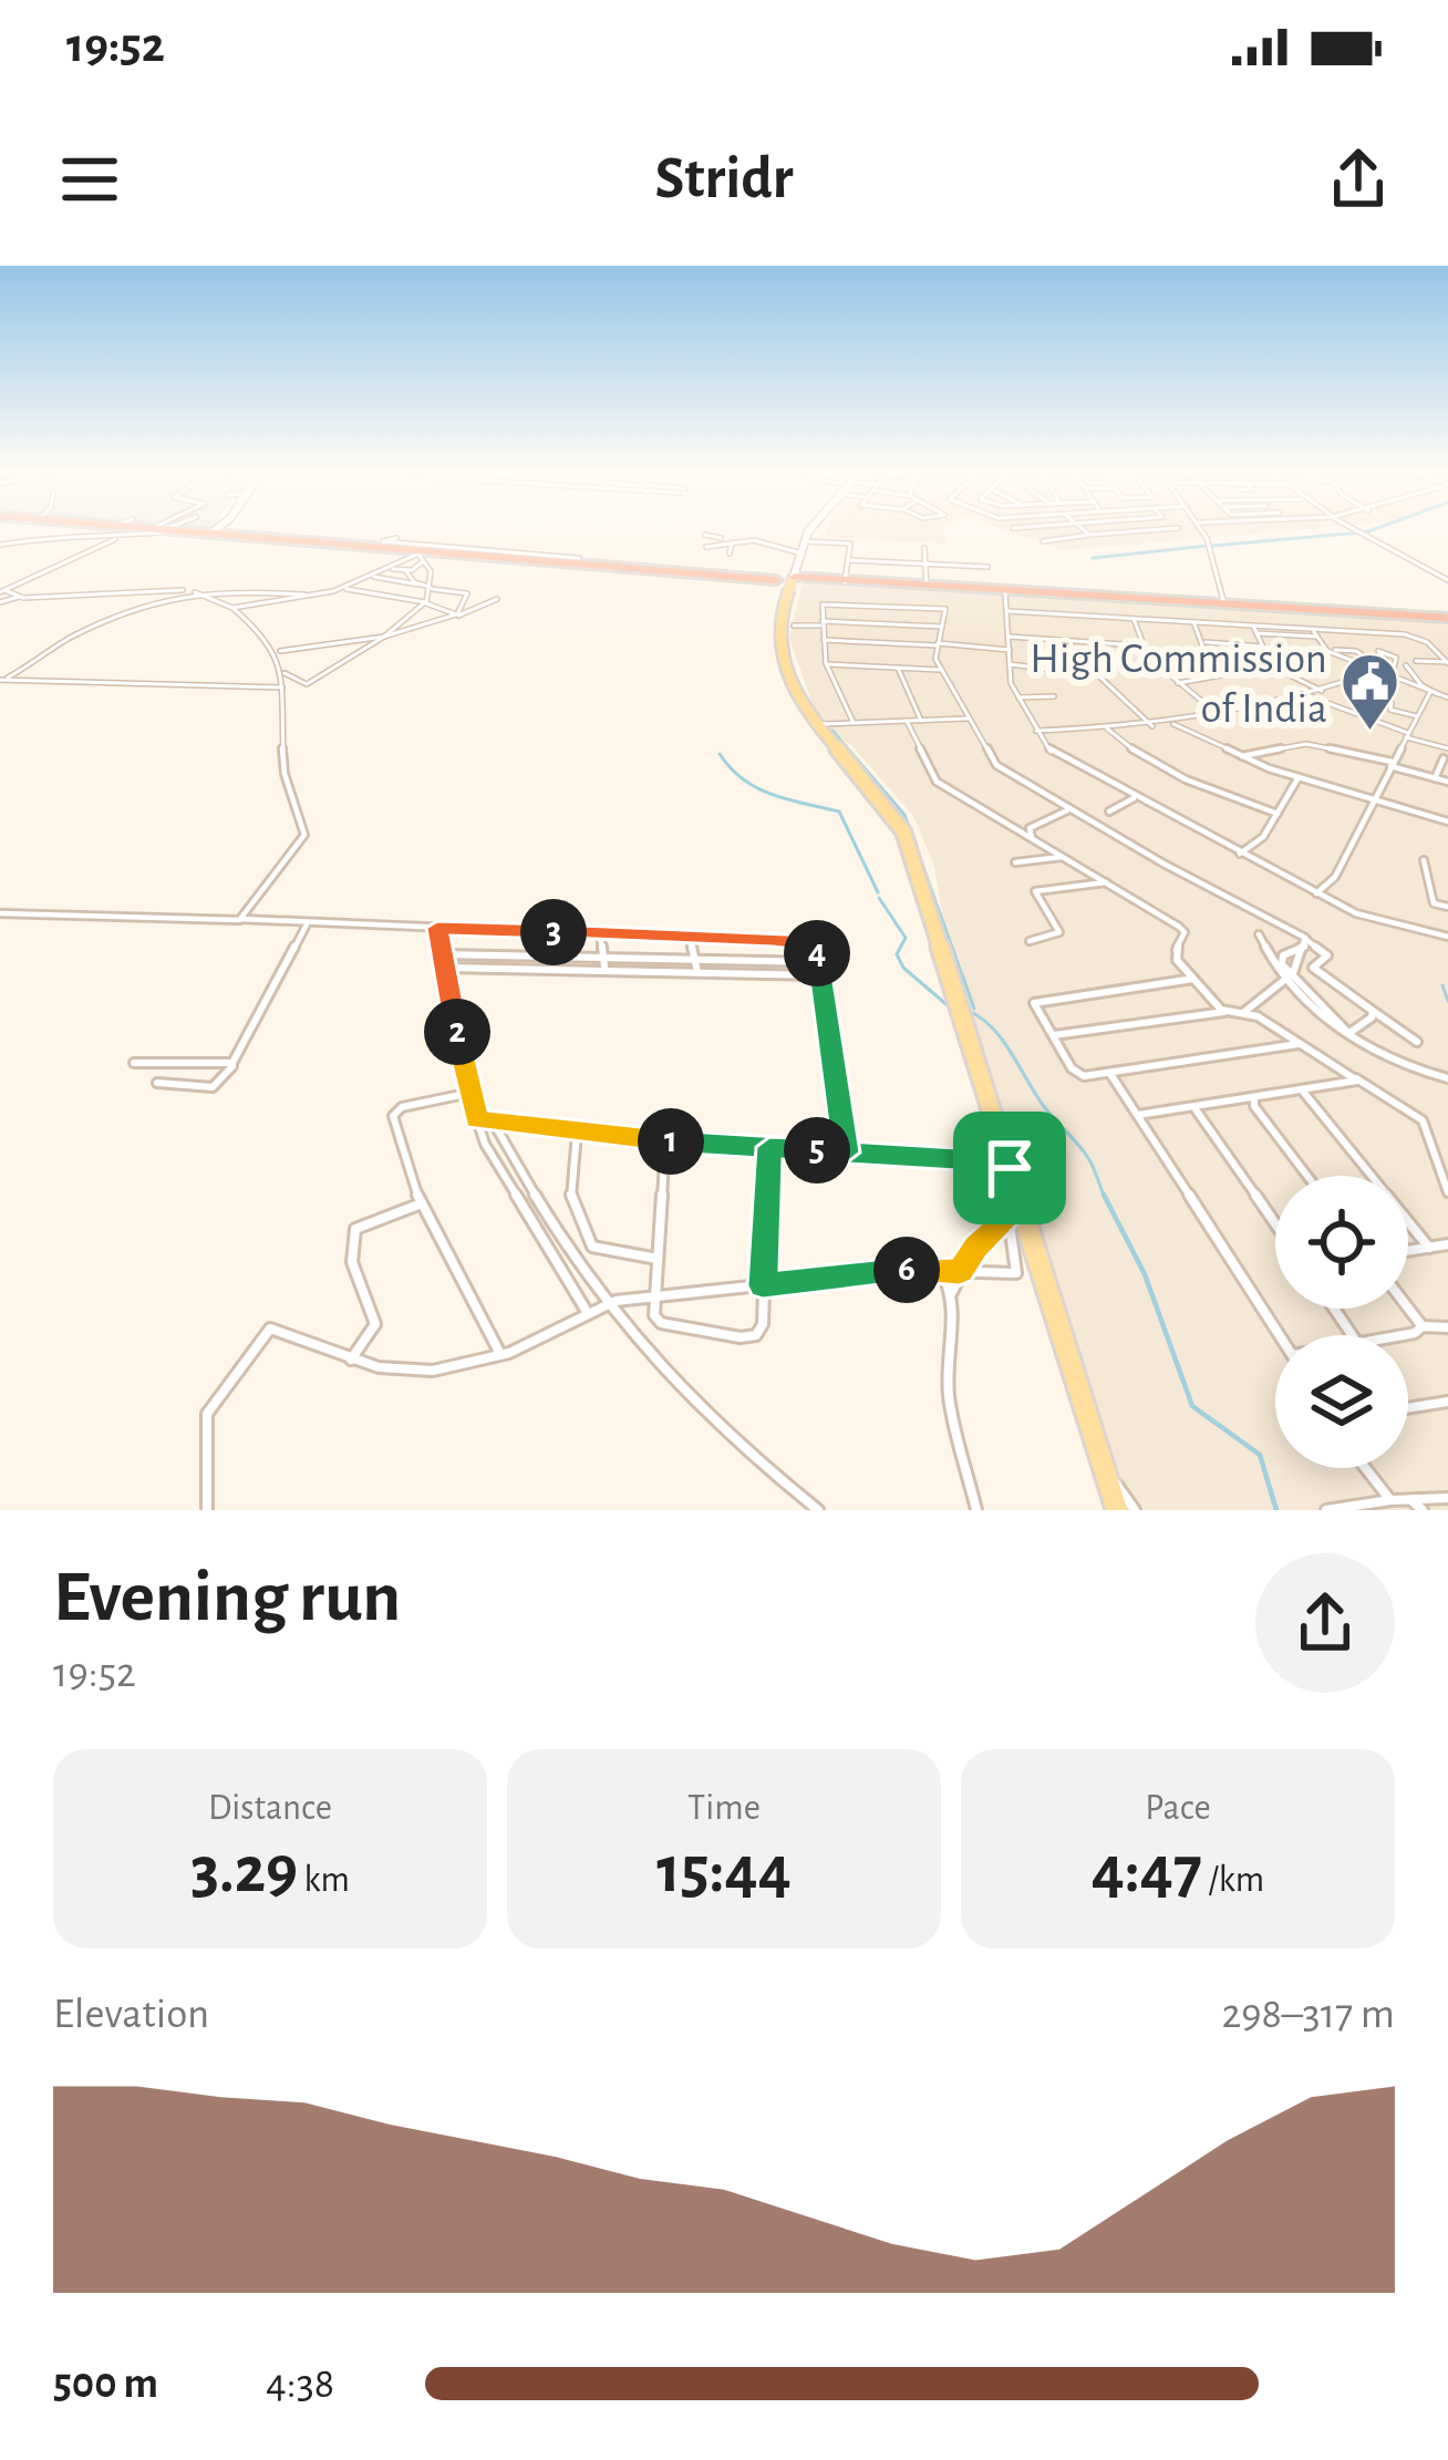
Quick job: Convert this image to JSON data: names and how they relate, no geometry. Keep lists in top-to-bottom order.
{
  "places": {
    "public building": ["High Commission of India"]
  },
  "page": {
    "status": "19:52",
    "header": "Stridr",
    "pins": [
      "3",
      "4",
      "2",
      "1",
      "5",
      "6"
    ],
    "heading": ["Evening run", "19:52"],
    "stats": [
      ["Distance", "3.29 km"],
      ["Time", "15:44"],
      ["Pace", "4:47 /km"]
    ],
    "chart": ["Elevation", "298–317 m"],
    "list": [
      {
        "name": "500 m",
        "note": "4:38"
      }
    ]
  }
}
